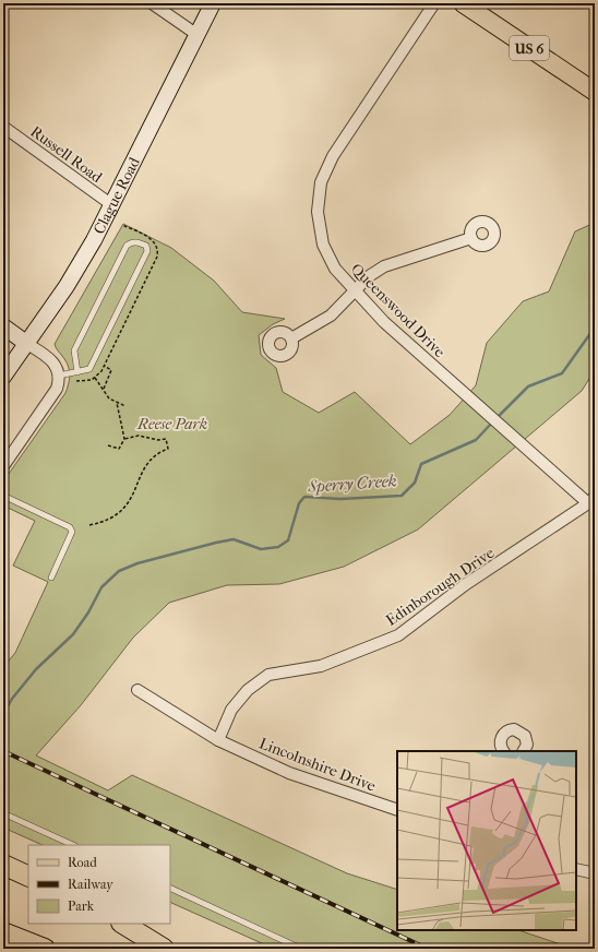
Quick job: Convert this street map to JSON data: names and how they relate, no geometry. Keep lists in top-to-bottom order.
{
  "streets": {
    "main road": ["US 6", "Clague Road"],
    "street": [
      "Russell Road",
      "Queenswood Drive",
      "Edinborough Drive",
      "Lincolnshire Drive"
    ]
  },
  "crossings": [
    ["Russell Road", "Clague Road"],
    ["Queenswood Drive", "Edinborough Drive"],
    ["Edinborough Drive", "Lincolnshire Drive"]
  ],
  "water": ["Sperry Creek"],
  "parks": ["Reese Park"],
  "legend": ["Road", "Railway", "Park"]
}
